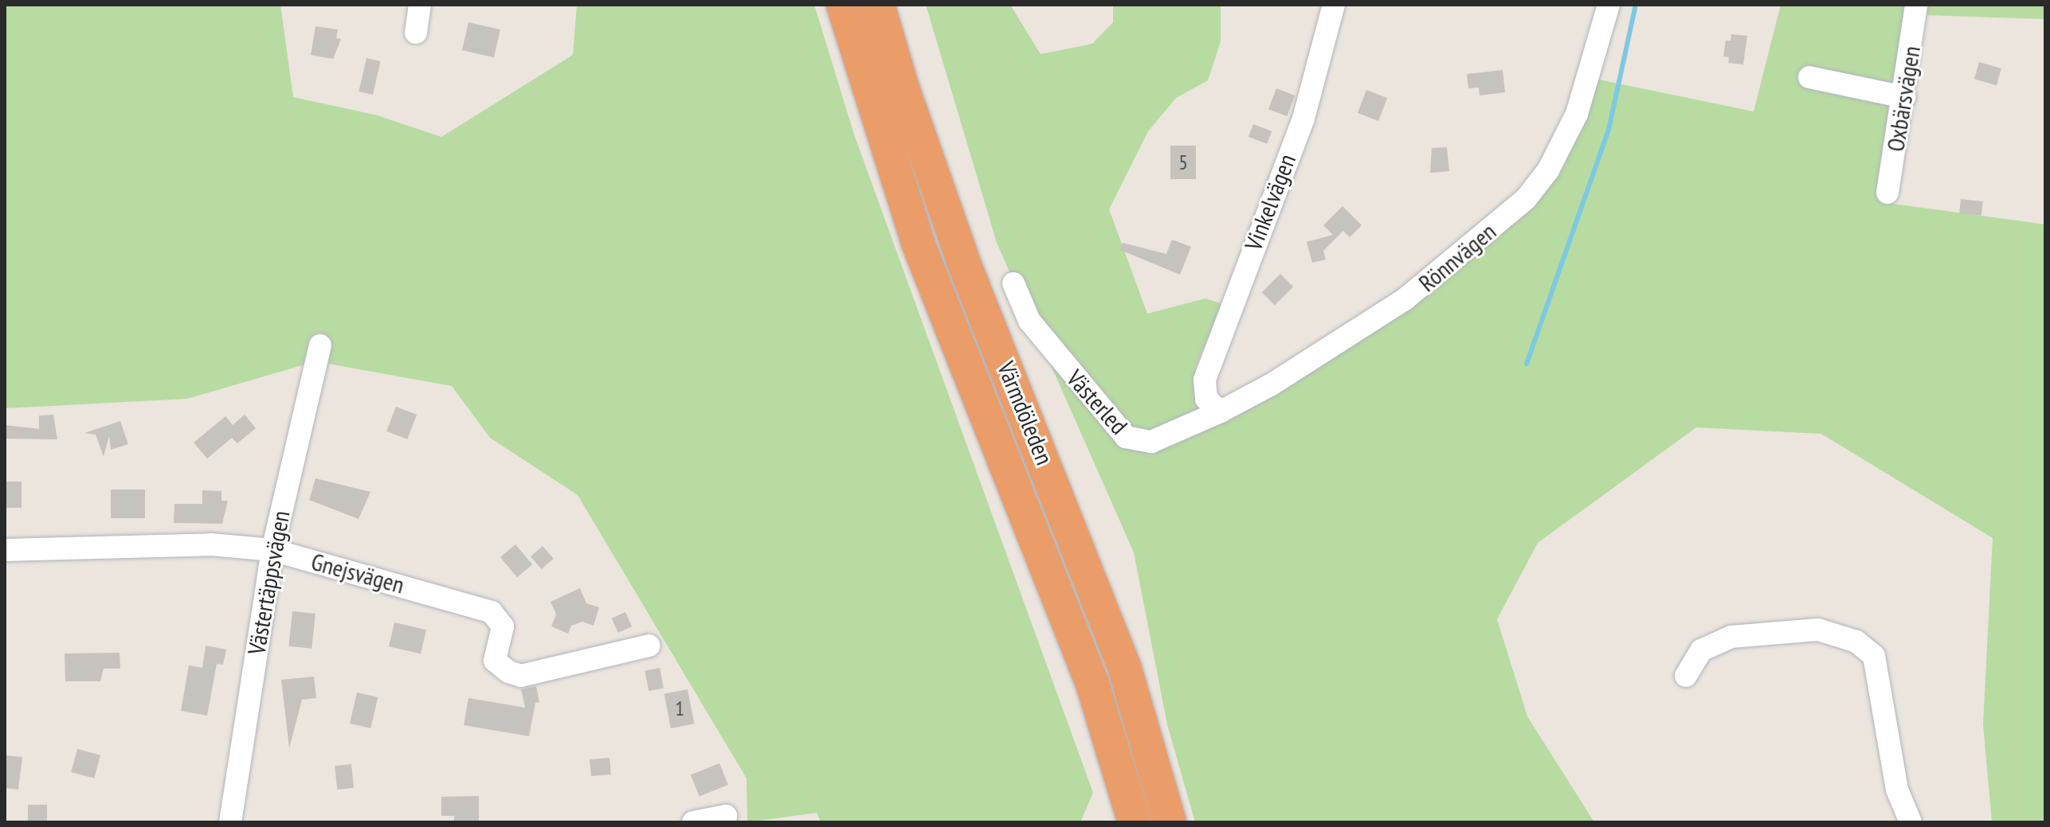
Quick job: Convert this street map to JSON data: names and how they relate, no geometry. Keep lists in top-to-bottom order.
{
  "streets": {
    "highway": ["Värmdöleden"],
    "street": [
      "Oxbärsvägen",
      "Vinkelvägen",
      "Rönnvägen",
      "Västerled",
      "Gnejsvägen",
      "Västertäppsvägen"
    ]
  },
  "crossings": [
    ["Vinkelvägen", "Rönnvägen"],
    ["Vinkelvägen", "Västerled"],
    ["Rönnvägen", "Västerled"],
    ["Gnejsvägen", "Västertäppsvägen"]
  ],
  "house_numbers": ["5", "1"]
}
